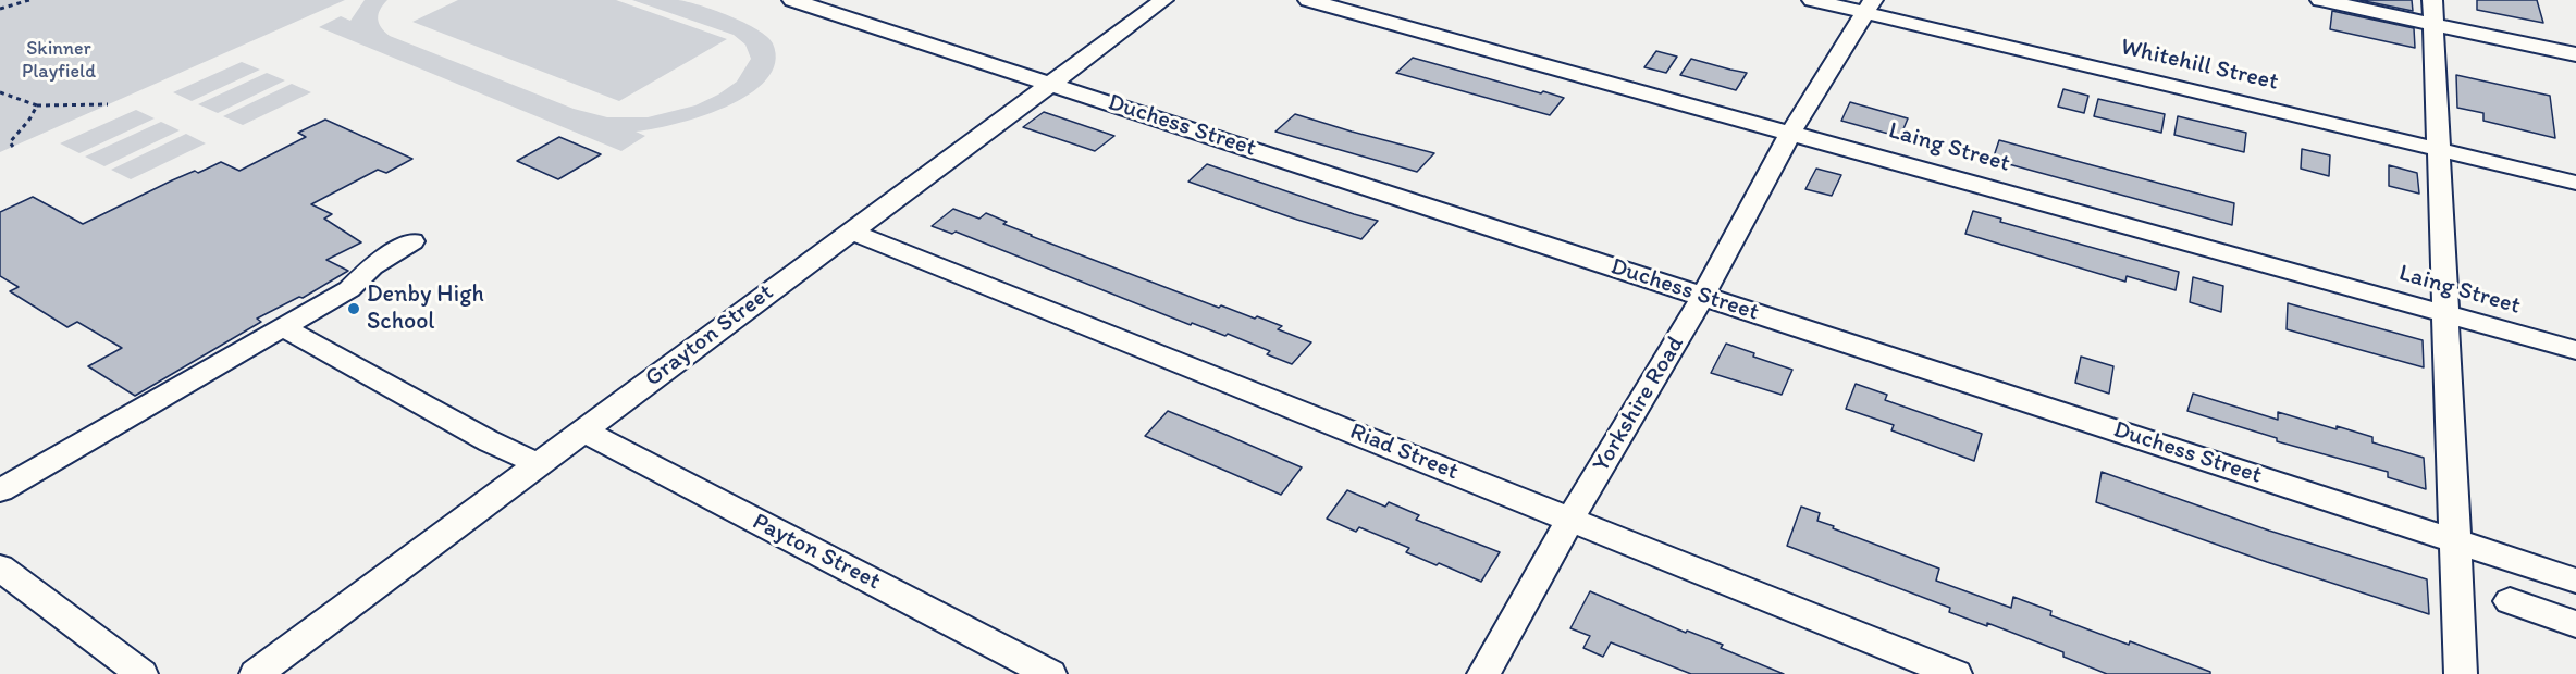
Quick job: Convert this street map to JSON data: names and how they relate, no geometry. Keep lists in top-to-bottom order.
{
  "streets": {
    "street": [
      "Whitehill Street",
      "Duchess Street",
      "Laing Street",
      "Grayton Street",
      "Yorkshire Road",
      "Riad Street",
      "Payton Street"
    ]
  },
  "crossings": [
    ["Whitehill Street", "Yorkshire Road"],
    ["Duchess Street", "Grayton Street"],
    ["Duchess Street", "Yorkshire Road"],
    ["Laing Street", "Yorkshire Road"],
    ["Grayton Street", "Riad Street"],
    ["Grayton Street", "Payton Street"],
    ["Yorkshire Road", "Riad Street"]
  ],
  "parks": ["Skinner Playfield"],
  "places": ["Denby High School"]
}
